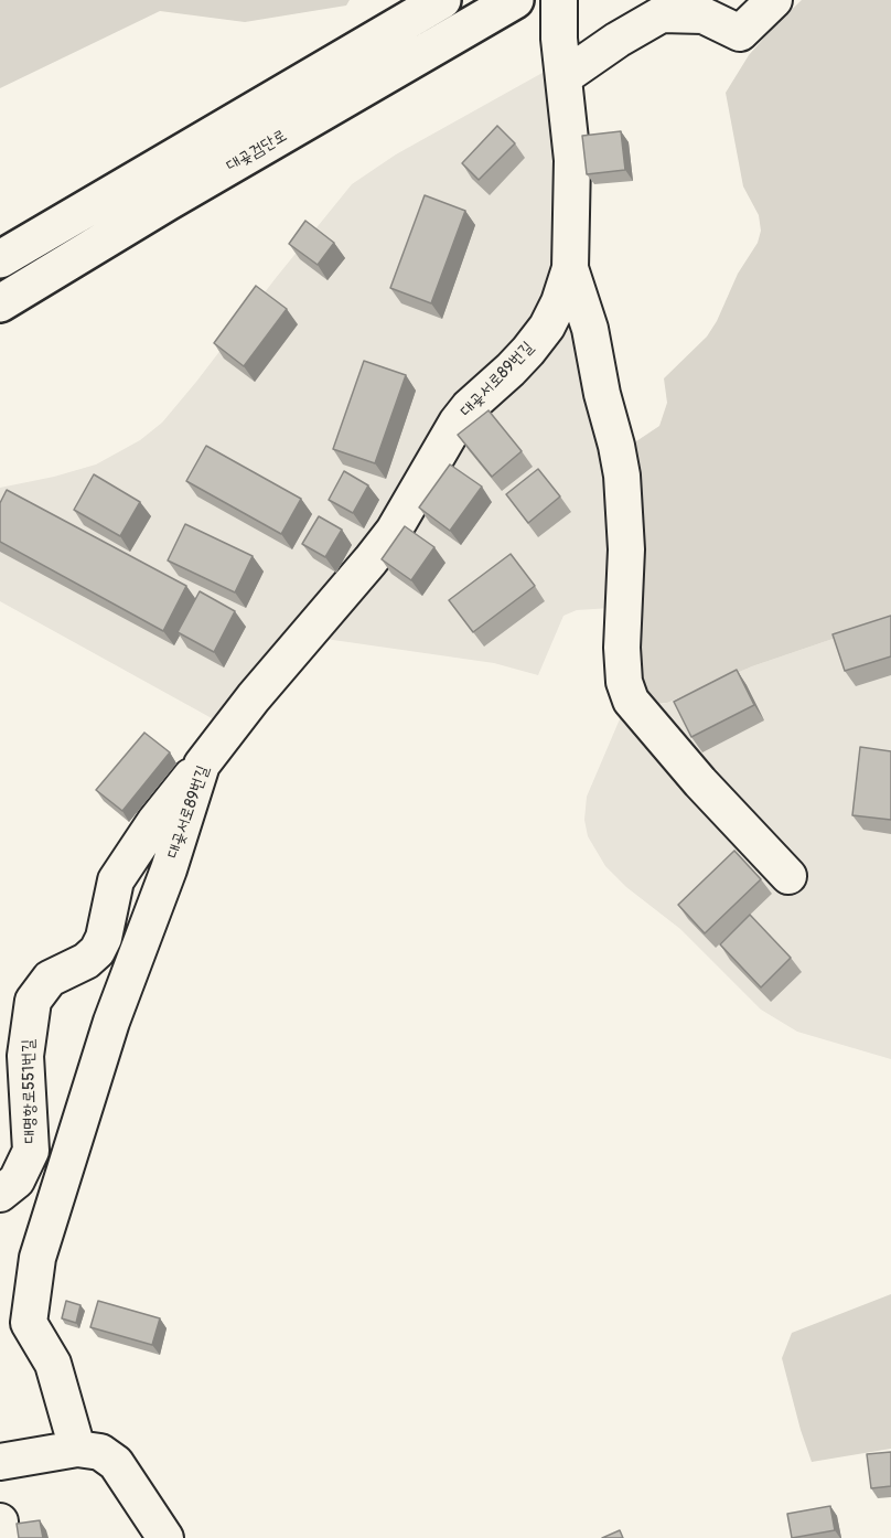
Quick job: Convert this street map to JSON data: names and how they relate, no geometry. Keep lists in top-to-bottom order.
{
  "streets": {
    "main road": ["대곶검단로"],
    "street": ["대곶서로89번길", "대명항로551번길"]
  },
  "crossings": [
    ["대곶서로89번길", "대명항로551번길"]
  ]
}
